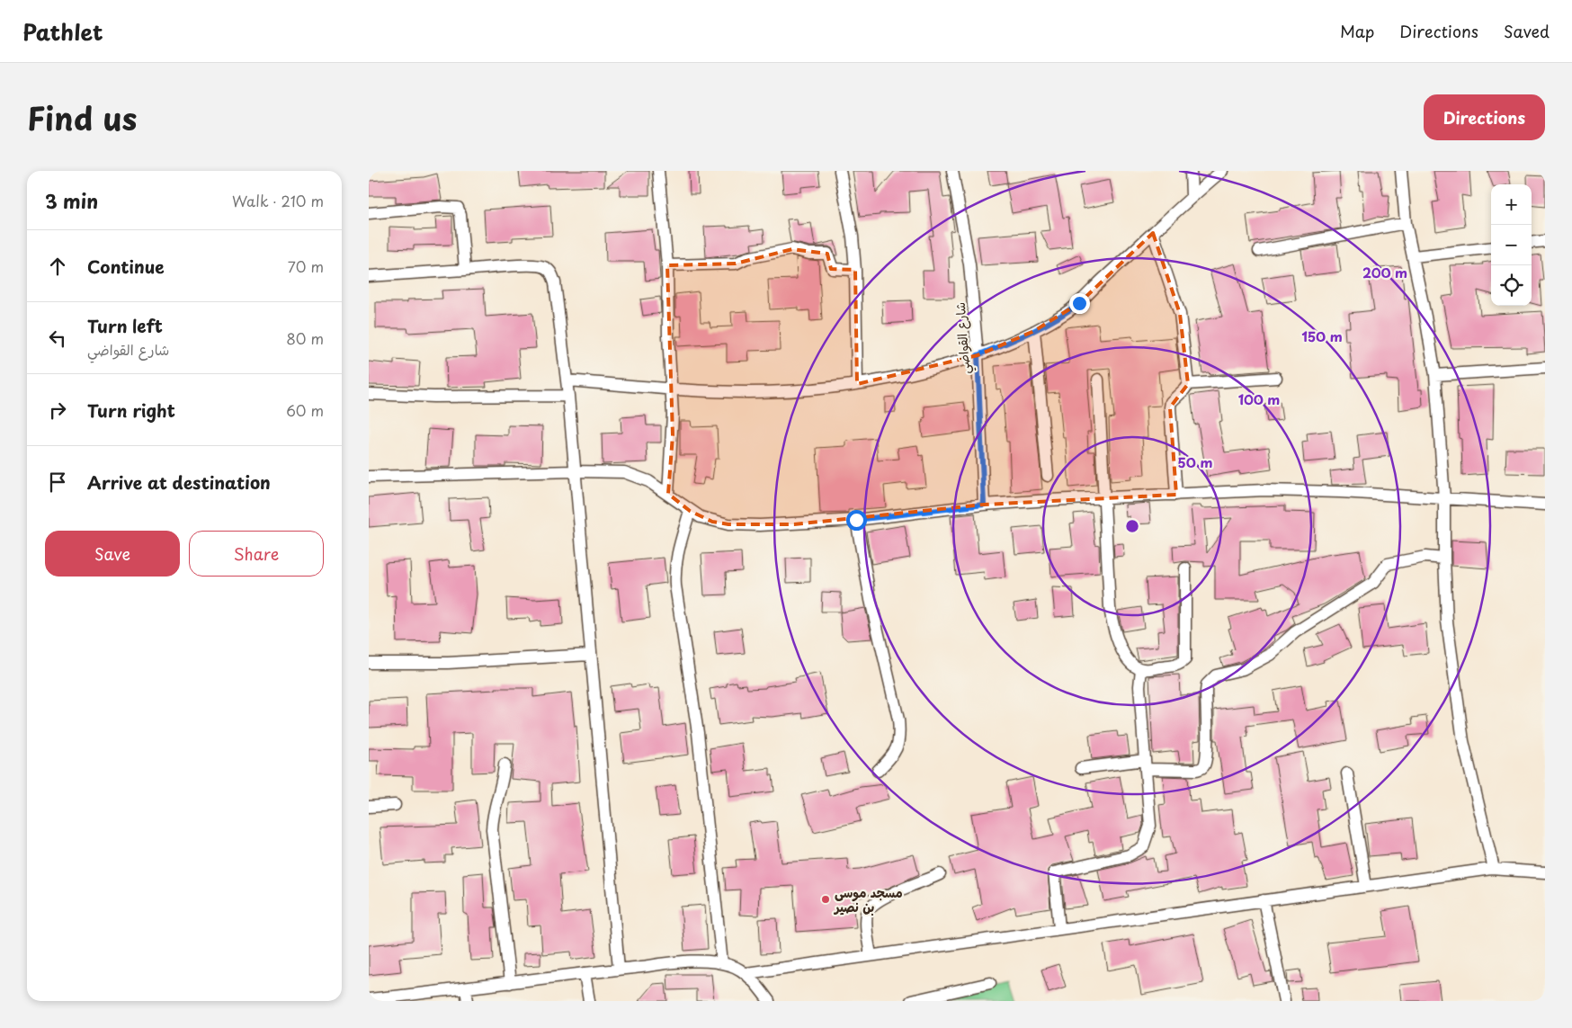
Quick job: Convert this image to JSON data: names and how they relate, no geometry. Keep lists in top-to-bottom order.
{
  "streets": {
    "street": ["شارع القواضي"]
  },
  "places": ["مسجد موسى بن نصير"],
  "page": {
    "header": "Pathlet",
    "nav": ["Map", "Directions", "Saved"],
    "title": "Find us",
    "buttons": [
      "Directions",
      ["Save", "Share"]
    ],
    "heading": ["3 min", "Walk · 210 m"],
    "map_buttons": ["+", "−"],
    "list": [
      ["Continue", "70 m"],
      ["Turn left", "شارع القواضي", "80 m"],
      ["Turn right", "60 m"],
      "Arrive at destination"
    ]
  },
  "rings": [
    "200 m",
    "150 m",
    "100 m",
    "50 m"
  ]
}
